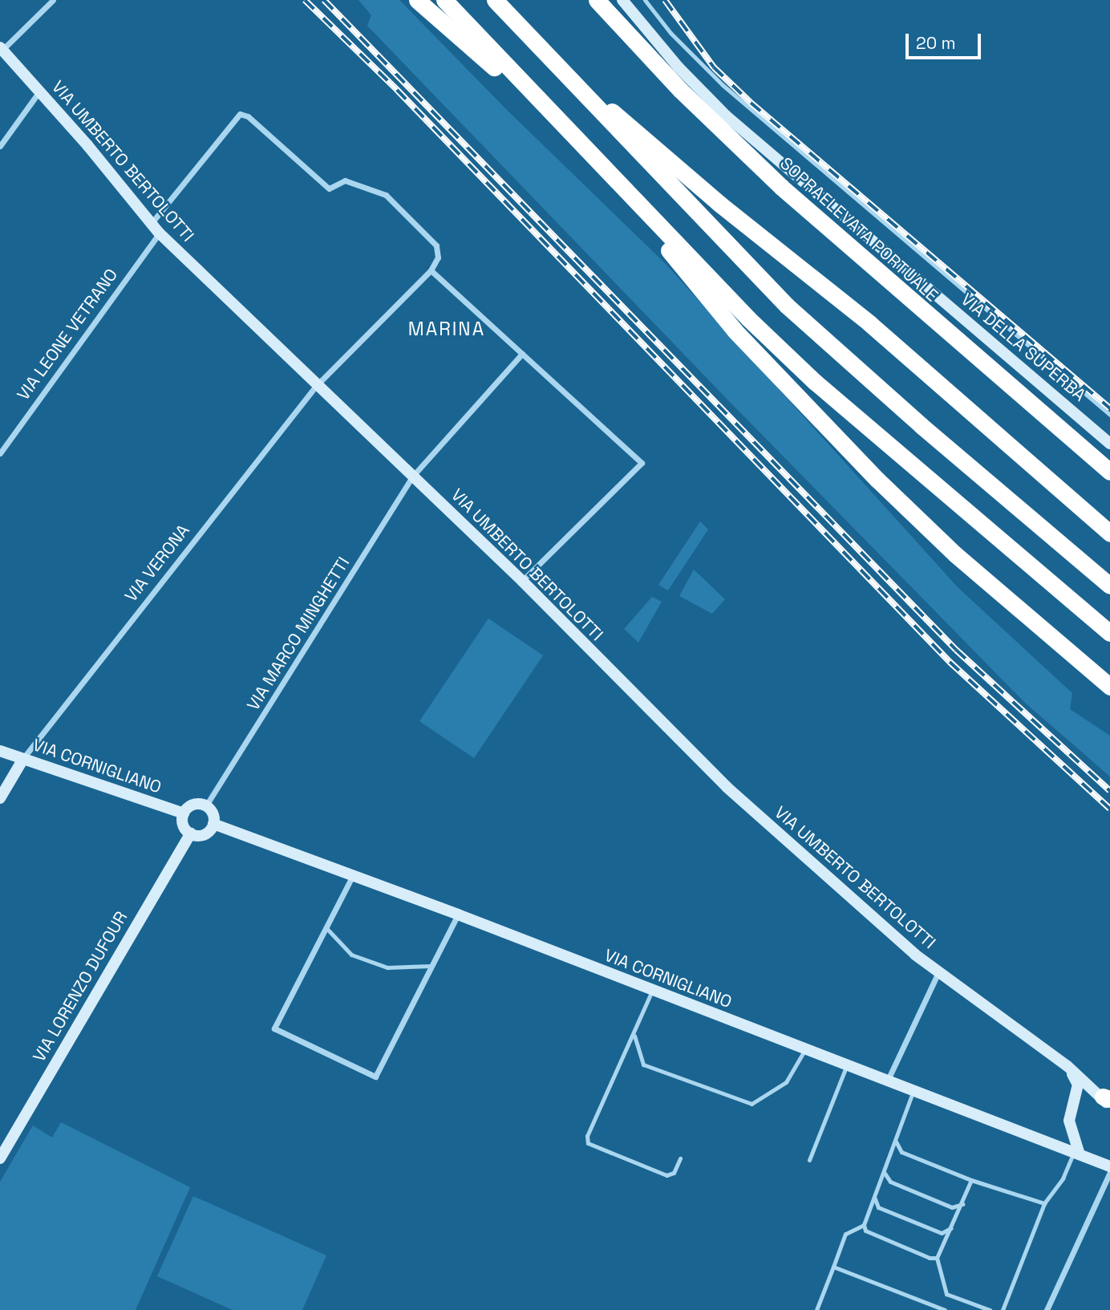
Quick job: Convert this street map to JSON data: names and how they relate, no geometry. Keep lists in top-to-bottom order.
{
  "streets": {
    "highway": ["SOPRAELEVATA PORTUALE"],
    "street": [
      "VIA UMBERTO BERTOLOTTI",
      "VIA LEONE VETRANO",
      "VIA DELLA SUPERBA",
      "VIA VERONA",
      "VIA MARCO MINGHETTI",
      "VIA CORNIGLIANO",
      "VIA LORENZO DUFOUR"
    ]
  },
  "crossings": [
    ["VIA UMBERTO BERTOLOTTI", "VIA LEONE VETRANO"],
    ["VIA UMBERTO BERTOLOTTI", "VIA VERONA"],
    ["VIA UMBERTO BERTOLOTTI", "VIA MARCO MINGHETTI"],
    ["VIA LEONE VETRANO", "VIA VERONA"],
    ["VIA VERONA", "VIA CORNIGLIANO"],
    ["VIA MARCO MINGHETTI", "VIA CORNIGLIANO"],
    ["VIA MARCO MINGHETTI", "VIA LORENZO DUFOUR"],
    ["VIA CORNIGLIANO", "VIA LORENZO DUFOUR"]
  ],
  "districts": ["MARINA"],
  "scale_bar": "20 m"
}
